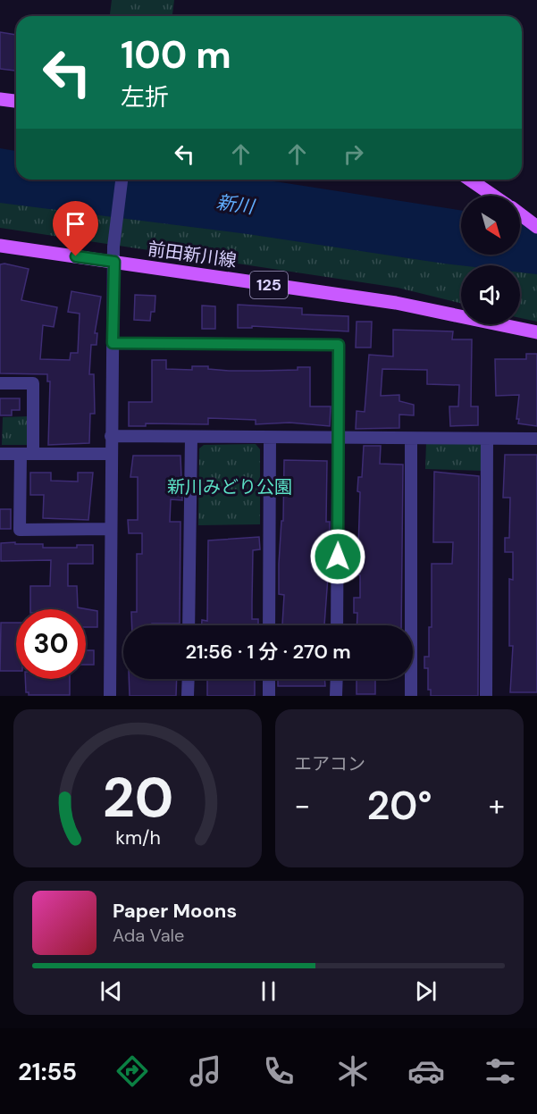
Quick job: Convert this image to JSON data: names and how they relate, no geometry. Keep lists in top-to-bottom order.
{
  "streets": {
    "main road": ["前田新川線", "125"]
  },
  "water": ["新川"],
  "parks": ["新川みどり公園"],
  "north": "bottom right",
  "page": {
    "turn": ["100 m", "左折"],
    "limit": "30",
    "trip": "21:56 · 1 分 · 270 m",
    "tile": "エアコン",
    "heat": ["−", "20°", "+"],
    "song": ["Paper Moons", "Ada Vale"],
    "tabs": "21:55",
    "gauge": ["20", "km/h"]
  }
}
